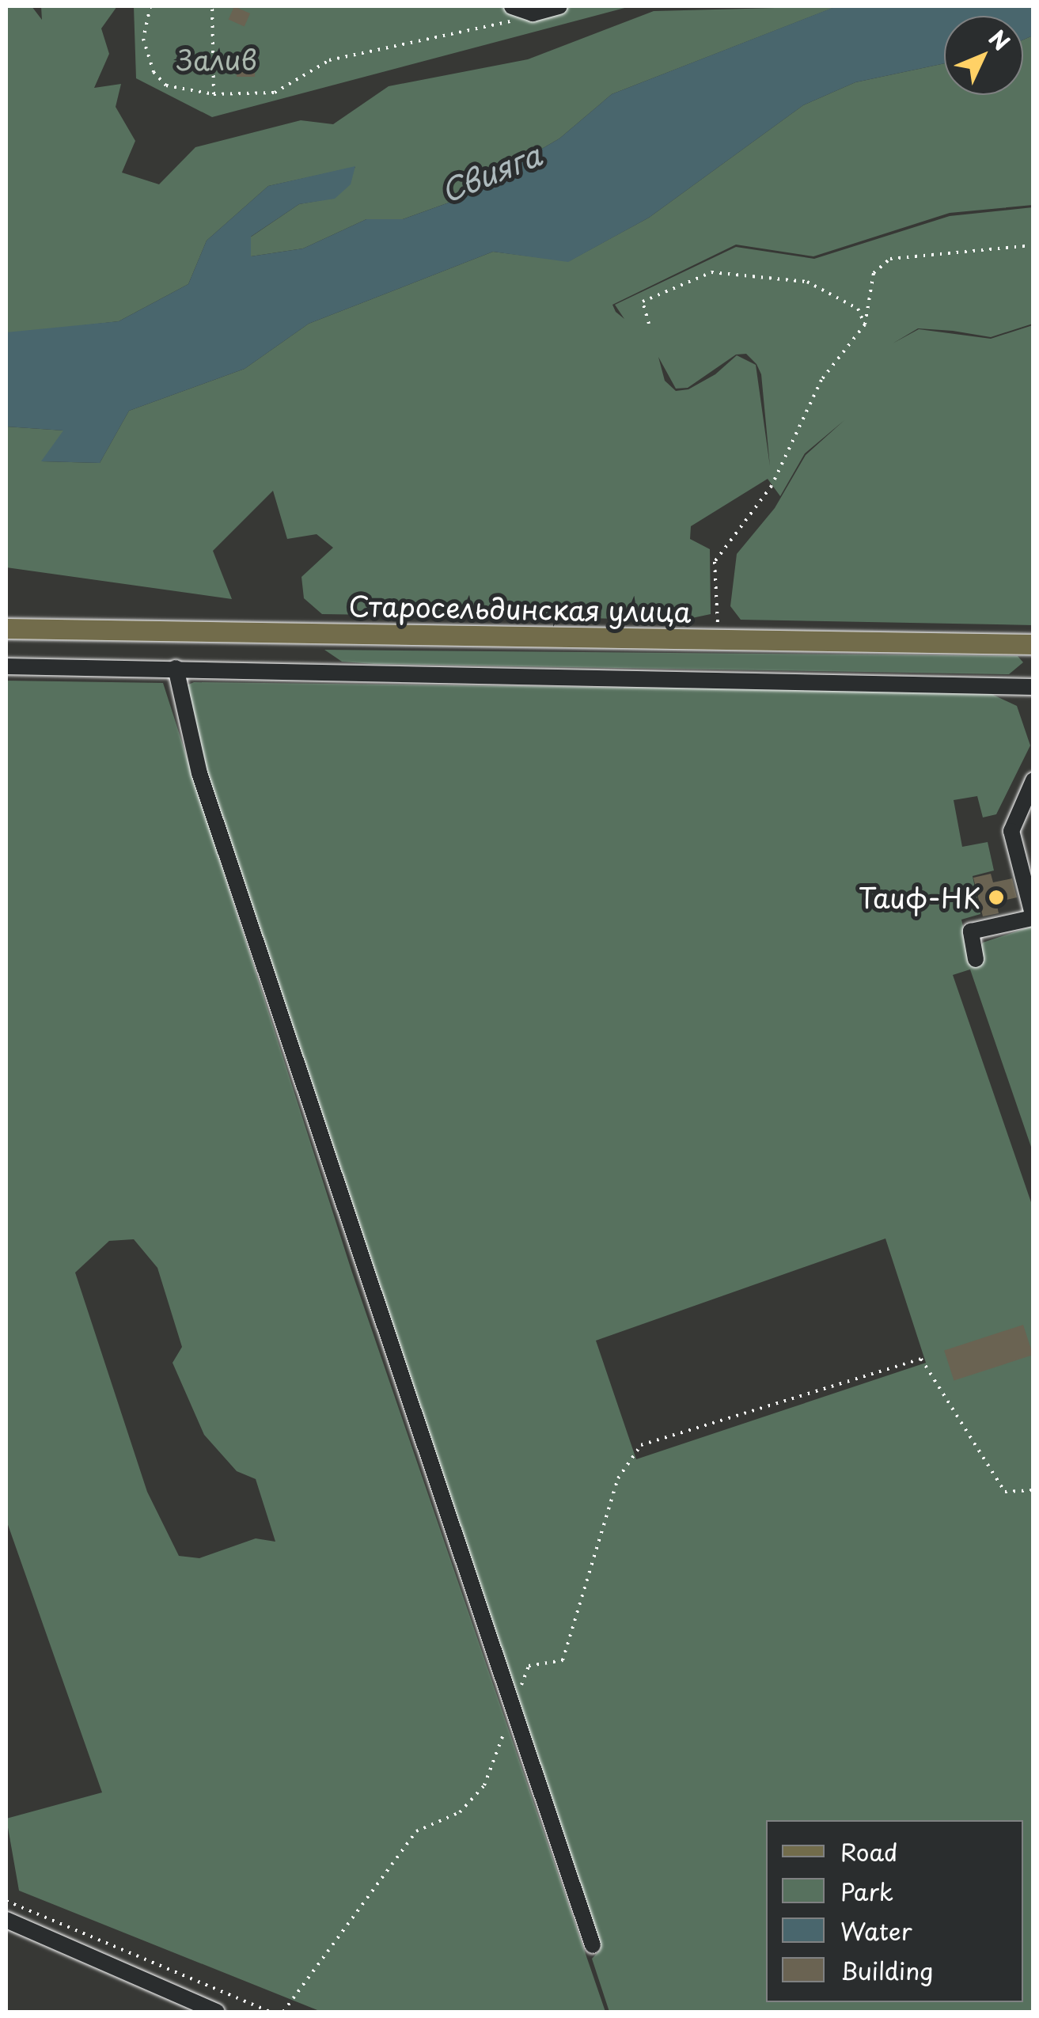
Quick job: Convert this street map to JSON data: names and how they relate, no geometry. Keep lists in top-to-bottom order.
{
  "streets": {
    "main road": ["Старосельдинская улица"]
  },
  "water": ["Свияга"],
  "parks": ["Залив"],
  "places": ["Таиф-НК"],
  "legend": [
    "Road",
    "Park",
    "Water",
    "Building"
  ],
  "north": "top right"
}
